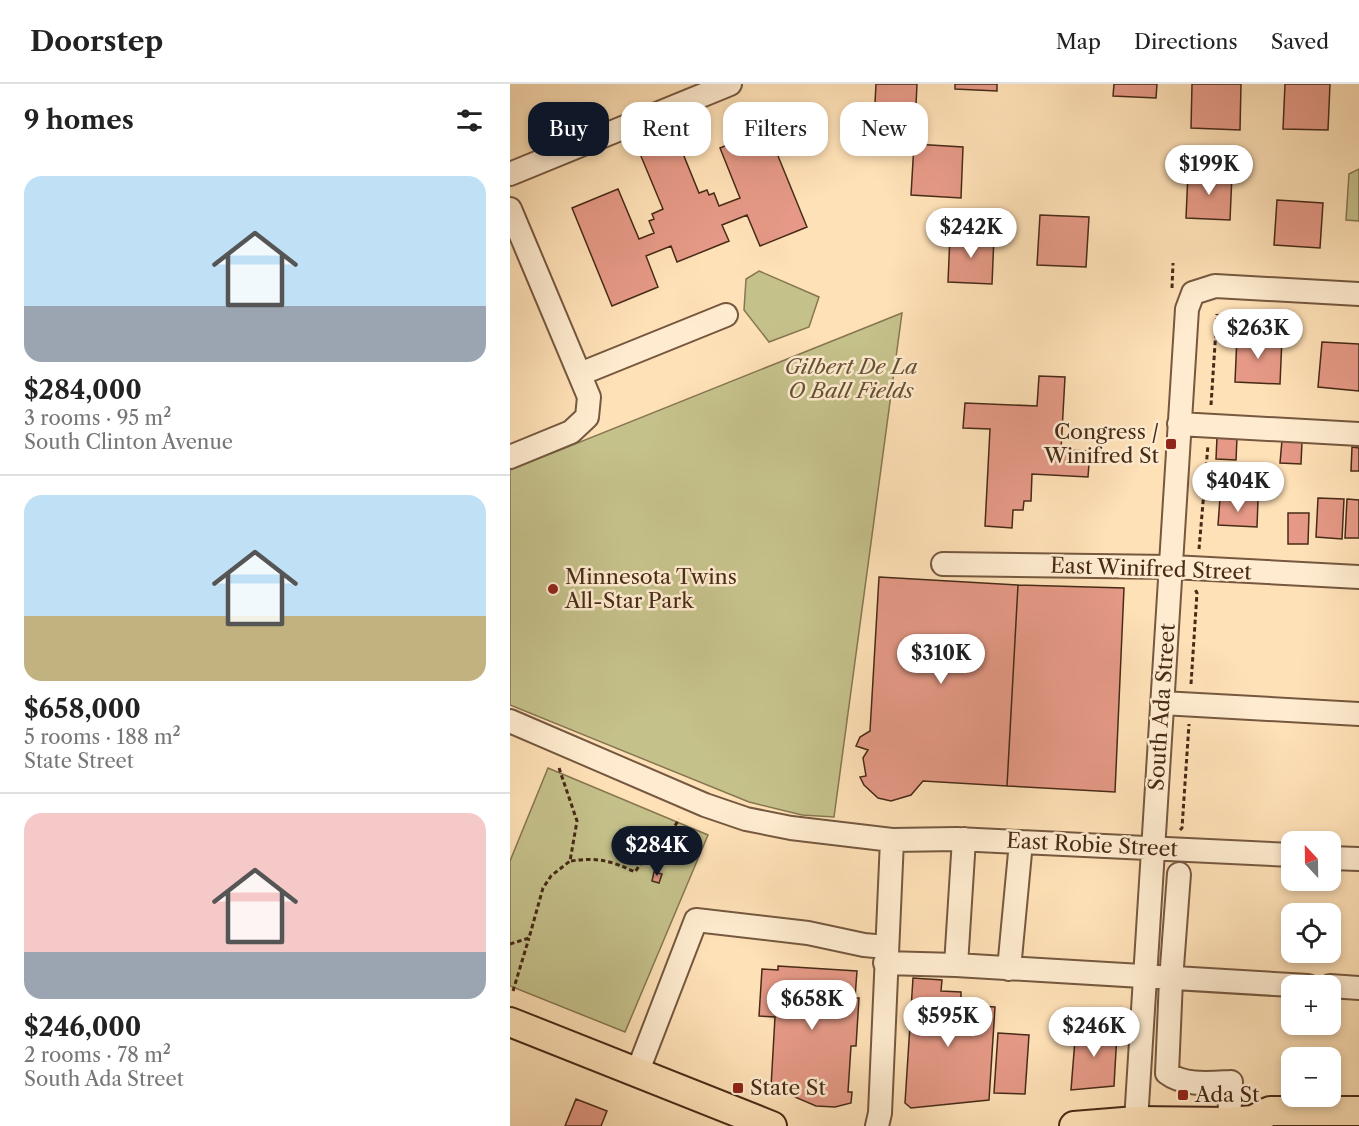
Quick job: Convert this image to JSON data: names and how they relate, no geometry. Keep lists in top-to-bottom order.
{
  "streets": {
    "street": ["East Winifred Street", "South Ada Street", "East Robie Street"]
  },
  "crossings": [
    ["East Winifred Street", "South Ada Street"],
    ["South Ada Street", "East Robie Street"]
  ],
  "parks": ["Gilbert De La O Ball Fields"],
  "places": {
    "transit": ["Congress / Winifred St", "State St", "Ada St"],
    "other": ["Minnesota Twins All-Star Park"]
  },
  "north": "top",
  "page": {
    "header": "Doorstep",
    "nav": ["Map", "Directions", "Saved"],
    "heading": "9 homes",
    "chip": [
      "Buy",
      "Rent",
      "Filters",
      "New"
    ],
    "price": [
      "$199K",
      "$242K",
      "$263K",
      "$404K",
      "$310K",
      "$284K",
      "$658K",
      "$595K",
      "$246K"
    ],
    "list": [
      {
        "name": "$284,000",
        "note": "3 rooms · 95 m² · South Clinton Avenue"
      },
      {
        "name": "$658,000",
        "note": "5 rooms · 188 m² · State Street"
      },
      {
        "name": "$246,000",
        "note": "2 rooms · 78 m² · South Ada Street"
      }
    ],
    "map_buttons": ["+", "−"]
  }
}
